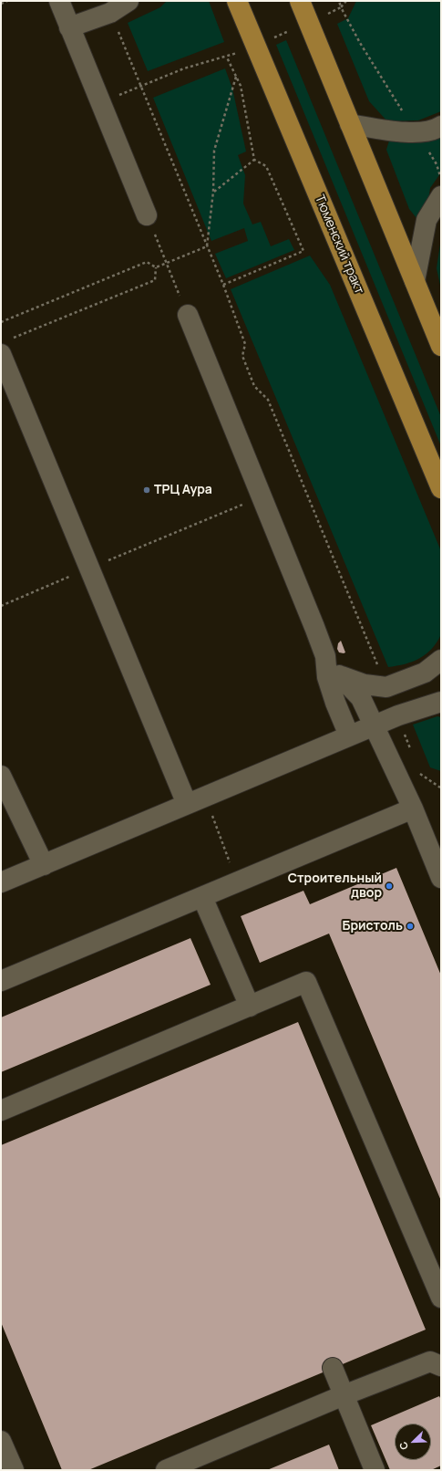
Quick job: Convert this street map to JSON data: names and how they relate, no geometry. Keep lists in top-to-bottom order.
{
  "streets": {
    "main road": ["Тюменский тракт"]
  },
  "places": ["ТРЦ Аура", "Строительный двор", "Бристоль"],
  "north": "bottom left"
}
